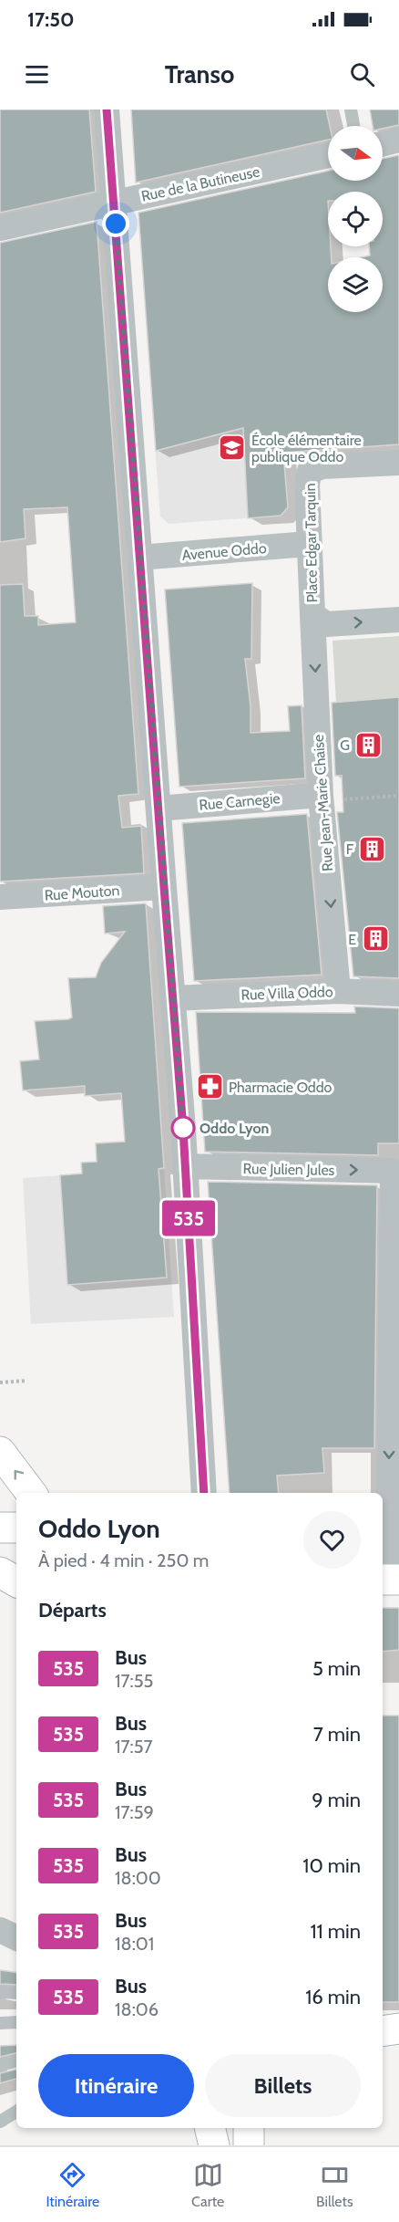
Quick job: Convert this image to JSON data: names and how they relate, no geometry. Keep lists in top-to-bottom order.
{
  "streets": {
    "street": [
      "Rue de la Butineuse",
      "Place Edgar Tarquin",
      "Avenue Oddo",
      "Rue Carnegie",
      "Rue Jean-Marie Chaise",
      "Rue Mouton",
      "Rue Villa Oddo",
      "Rue Julien Jules"
    ]
  },
  "crossings": [
    ["Place Edgar Tarquin", "Avenue Oddo"],
    ["Place Edgar Tarquin", "Rue Jean-Marie Chaise"],
    ["Rue Carnegie", "Rue Jean-Marie Chaise"],
    ["Rue Jean-Marie Chaise", "Rue Villa Oddo"]
  ],
  "places": {
    "school or university": ["École élémentaire publique Oddo"],
    "building": ["G", "F", "E"],
    "pharmacy": ["Pharmacie Oddo"],
    "other": ["Oddo Lyon"]
  },
  "lines": ["bus line 535"],
  "north": "right",
  "page": {
    "status": "17:50",
    "header": "Transo",
    "on_map": "535",
    "heading": [
      ["Oddo Lyon", "À pied · 4 min · 250 m"],
      "Départs"
    ],
    "list": [
      {
        "mark": "535",
        "name": "Bus",
        "note": "17:55",
        "value": "5 min"
      },
      {
        "mark": "535",
        "name": "Bus",
        "note": "17:57",
        "value": "7 min"
      },
      {
        "mark": "535",
        "name": "Bus",
        "note": "17:59",
        "value": "9 min"
      },
      {
        "mark": "535",
        "name": "Bus",
        "note": "18:00",
        "value": "10 min"
      },
      {
        "mark": "535",
        "name": "Bus",
        "note": "18:01",
        "value": "11 min"
      },
      {
        "mark": "535",
        "name": "Bus",
        "note": "18:06",
        "value": "16 min"
      }
    ],
    "buttons": ["Itinéraire", "Billets"],
    "tabs": ["Itinéraire", "Carte", "Billets"]
  }
}
